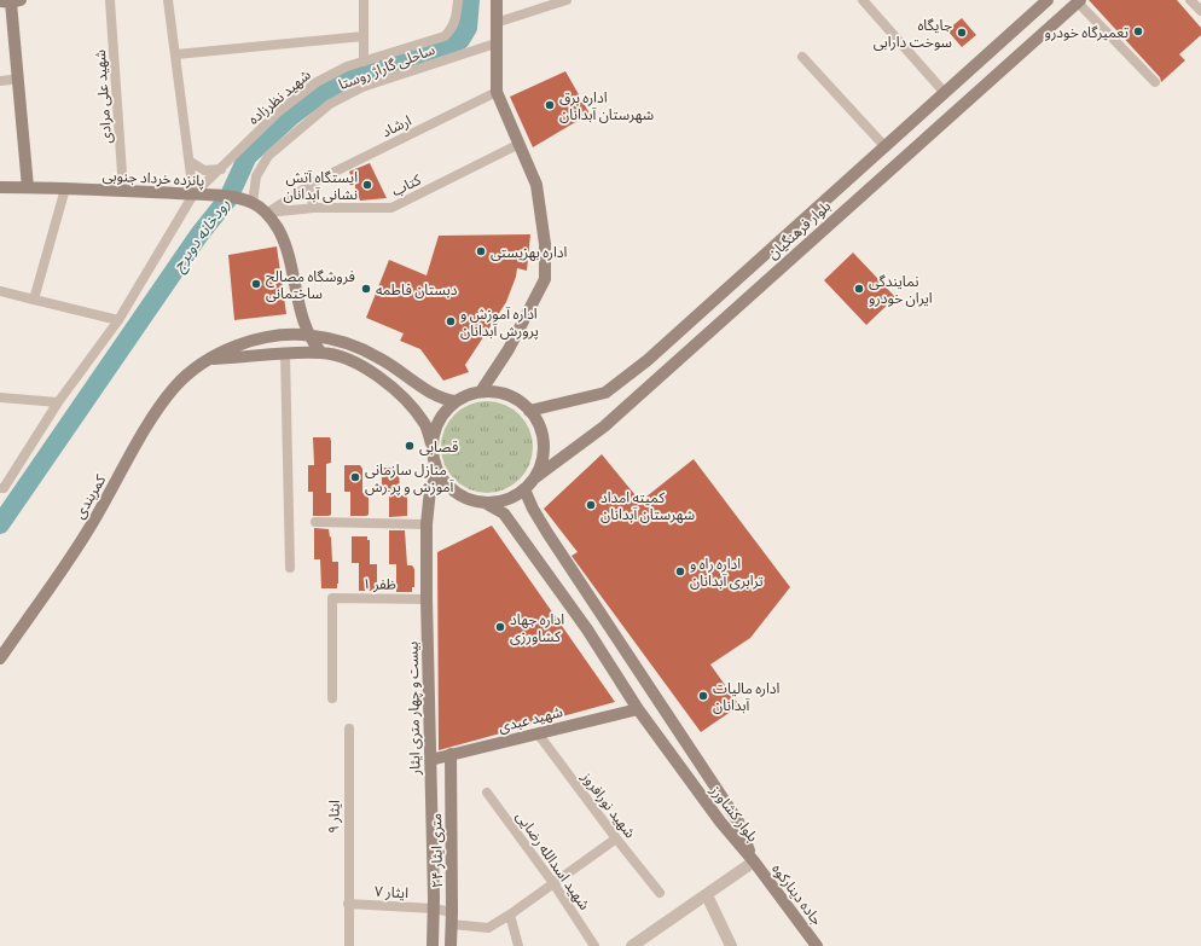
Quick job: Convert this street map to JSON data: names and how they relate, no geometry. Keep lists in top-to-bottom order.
{
  "streets": {
    "main road": [
      "پانزده خرداد جنوبی",
      "بلوار فرهنگیان",
      "کمربندی",
      "بیست و چهار متری ایثار",
      "شهید عبدی",
      "بلوار کشاورز",
      "۲۴ متری ایثار",
      "جاده دینارکوه"
    ],
    "street": [
      "ساحلی گاراژ روستا",
      "شهید علی مرادی",
      "شهید نظرزاده",
      "ارشاد",
      "کتاب",
      "ظفر ۱",
      "شهید نورافروز",
      "ایثار ۹",
      "شهید اسدالله رضایی",
      "ایثار ۷"
    ]
  },
  "crossings": [
    ["ساحلی گاراژ روستا", "پانزده خرداد جنوبی"],
    ["شهید علی مرادی", "پانزده خرداد جنوبی"],
    ["شهید نظرزاده", "پانزده خرداد جنوبی"],
    ["ارشاد", "پانزده خرداد جنوبی"],
    ["ارشاد", "کتاب"],
    ["پانزده خرداد جنوبی", "کتاب"],
    ["پانزده خرداد جنوبی", "کمربندی"],
    ["بلوار فرهنگیان", "کمربندی"],
    ["بلوار فرهنگیان", "بیست و چهار متری ایثار"],
    ["بلوار فرهنگیان", "بلوار کشاورز"],
    ["کمربندی", "بیست و چهار متری ایثار"],
    ["کمربندی", "بلوار کشاورز"],
    ["ظفر ۱", "بیست و چهار متری ایثار"],
    ["بیست و چهار متری ایثار", "شهید عبدی"],
    ["بیست و چهار متری ایثار", "بلوار کشاورز"],
    ["بیست و چهار متری ایثار", "ایثار ۷"],
    ["شهید عبدی", "شهید نورافروز"],
    ["شهید عبدی", "بلوار کشاورز"],
    ["شهید عبدی", "۲۴ متری ایثار"],
    ["بلوار کشاورز", "جاده دینارکوه"],
    ["ایثار ۹", "ایثار ۷"]
  ],
  "water": ["رودخانه دویرج"],
  "places": [
    "تعمیرگاه خودرو",
    "جایگاه سوخت دارابی",
    "اداره برق شهرستان آبدانان",
    "ایستگاه آتش نشانی آبدانان",
    "اداره بهزیستی",
    "فروشگاه مصالح ساختمانی",
    "دبستان فاطمه",
    "نمایندگی ایران خودرو",
    "اداره آموزش و پرورش آبدانان",
    "قصابی",
    "منازل سازمانی آموزش و پر.رش",
    "کمیته امداد شهرستان آبدانان",
    "اداره راه و ترابری آبدانان",
    "اداره جهاد کشاورزی",
    "اداره مالیات آبدانان"
  ]
}
